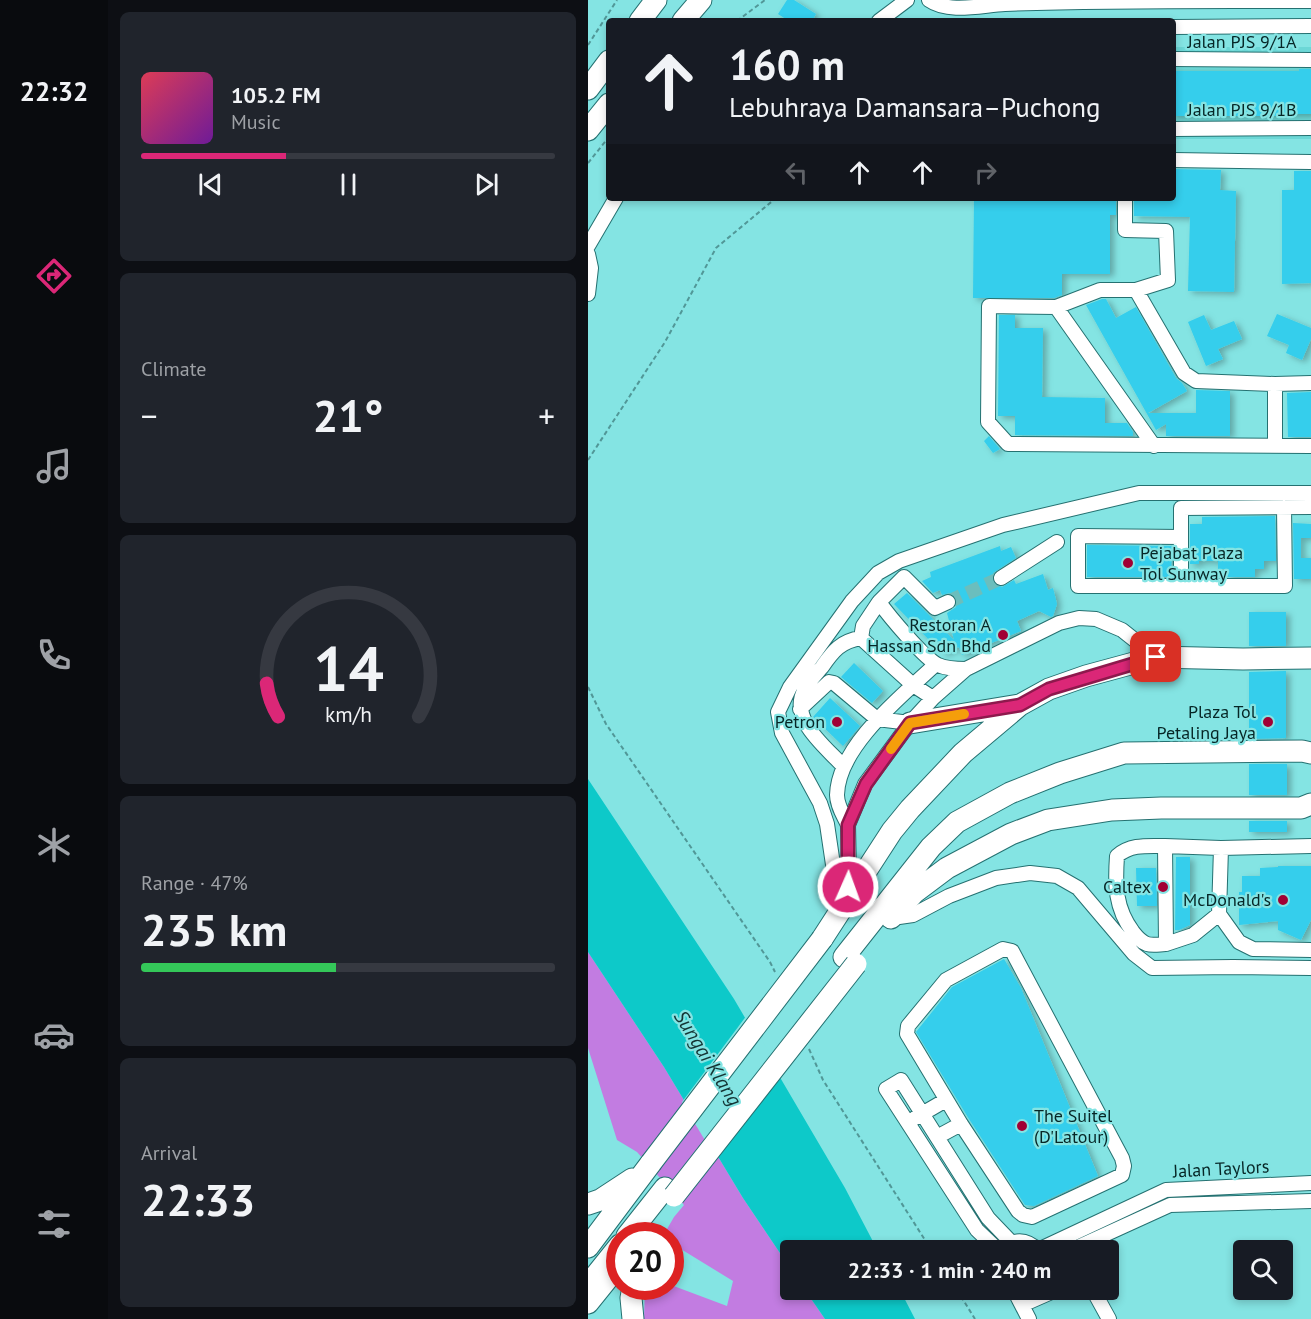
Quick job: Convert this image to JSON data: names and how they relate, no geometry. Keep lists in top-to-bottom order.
{
  "streets": {
    "street": ["Jalan PJS 9/1A", "Jalan PJS 9/1B", "Jalan Taylors"]
  },
  "water": ["Sungai Klang"],
  "places": [
    "Pejabat Plaza Tol Sunway",
    "Restoran A Hassan Sdn Bhd",
    "Petron",
    "Plaza Tol Petaling Jaya",
    "Caltex",
    "McDonald's",
    "The Suitel (D'Latour)"
  ],
  "page": {
    "tabs": "22:32",
    "turn": ["160 m", "Lebuhraya Damansara–Puchong"],
    "song": ["105.2 FM", "Music"],
    "tile": [
      "Climate",
      ["Range · 47%", "235 km"],
      ["Arrival", "22:33"]
    ],
    "heat": ["−", "21°", "+"],
    "limit": "20",
    "trip": "22:33 · 1 min · 240 m",
    "gauge": ["14", "km/h"]
  }
}
